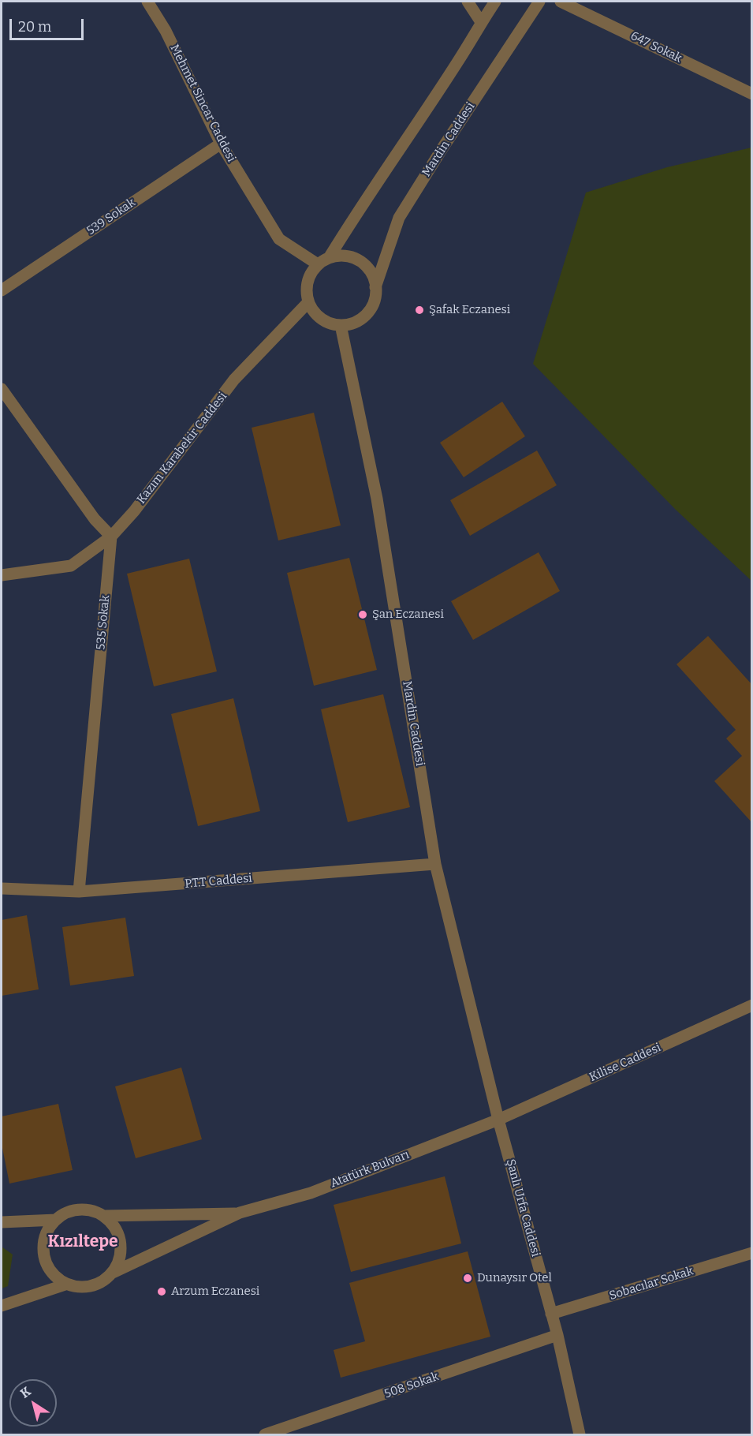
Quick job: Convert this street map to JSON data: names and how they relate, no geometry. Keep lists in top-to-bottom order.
{
  "streets": {
    "street": [
      "647 Sokak",
      "Mehmet Sincar Caddesi",
      "Mardin Caddesi",
      "539 Sokak",
      "Kazım Karabekir Caddesi",
      "535 Sokak",
      "P.T.T Caddesi",
      "Kilise Caddesi",
      "Atatürk Bulvarı",
      "Şanlı Urfa Caddesi",
      "Sobacılar Sokak",
      "508 Sokak"
    ]
  },
  "crossings": [
    ["Mehmet Sincar Caddesi", "Mardin Caddesi"],
    ["Mehmet Sincar Caddesi", "539 Sokak"],
    ["Mehmet Sincar Caddesi", "Kazım Karabekir Caddesi"],
    ["Mardin Caddesi", "Kazım Karabekir Caddesi"],
    ["Mardin Caddesi", "P.T.T Caddesi"],
    ["Mardin Caddesi", "Kilise Caddesi"],
    ["Mardin Caddesi", "Atatürk Bulvarı"],
    ["Mardin Caddesi", "Şanlı Urfa Caddesi"],
    ["Kazım Karabekir Caddesi", "535 Sokak"],
    ["535 Sokak", "P.T.T Caddesi"],
    ["Kilise Caddesi", "Atatürk Bulvarı"],
    ["Kilise Caddesi", "Şanlı Urfa Caddesi"],
    ["Atatürk Bulvarı", "Şanlı Urfa Caddesi"],
    ["Şanlı Urfa Caddesi", "Sobacılar Sokak"],
    ["Şanlı Urfa Caddesi", "508 Sokak"]
  ],
  "districts": ["Kızıltepe"],
  "places": [
    "Şafak Eczanesi",
    "Şan Eczanesi",
    "Dunaysır Otel",
    "Arzum Eczanesi"
  ],
  "scale_bar": "20 m",
  "north": "top left"
}
